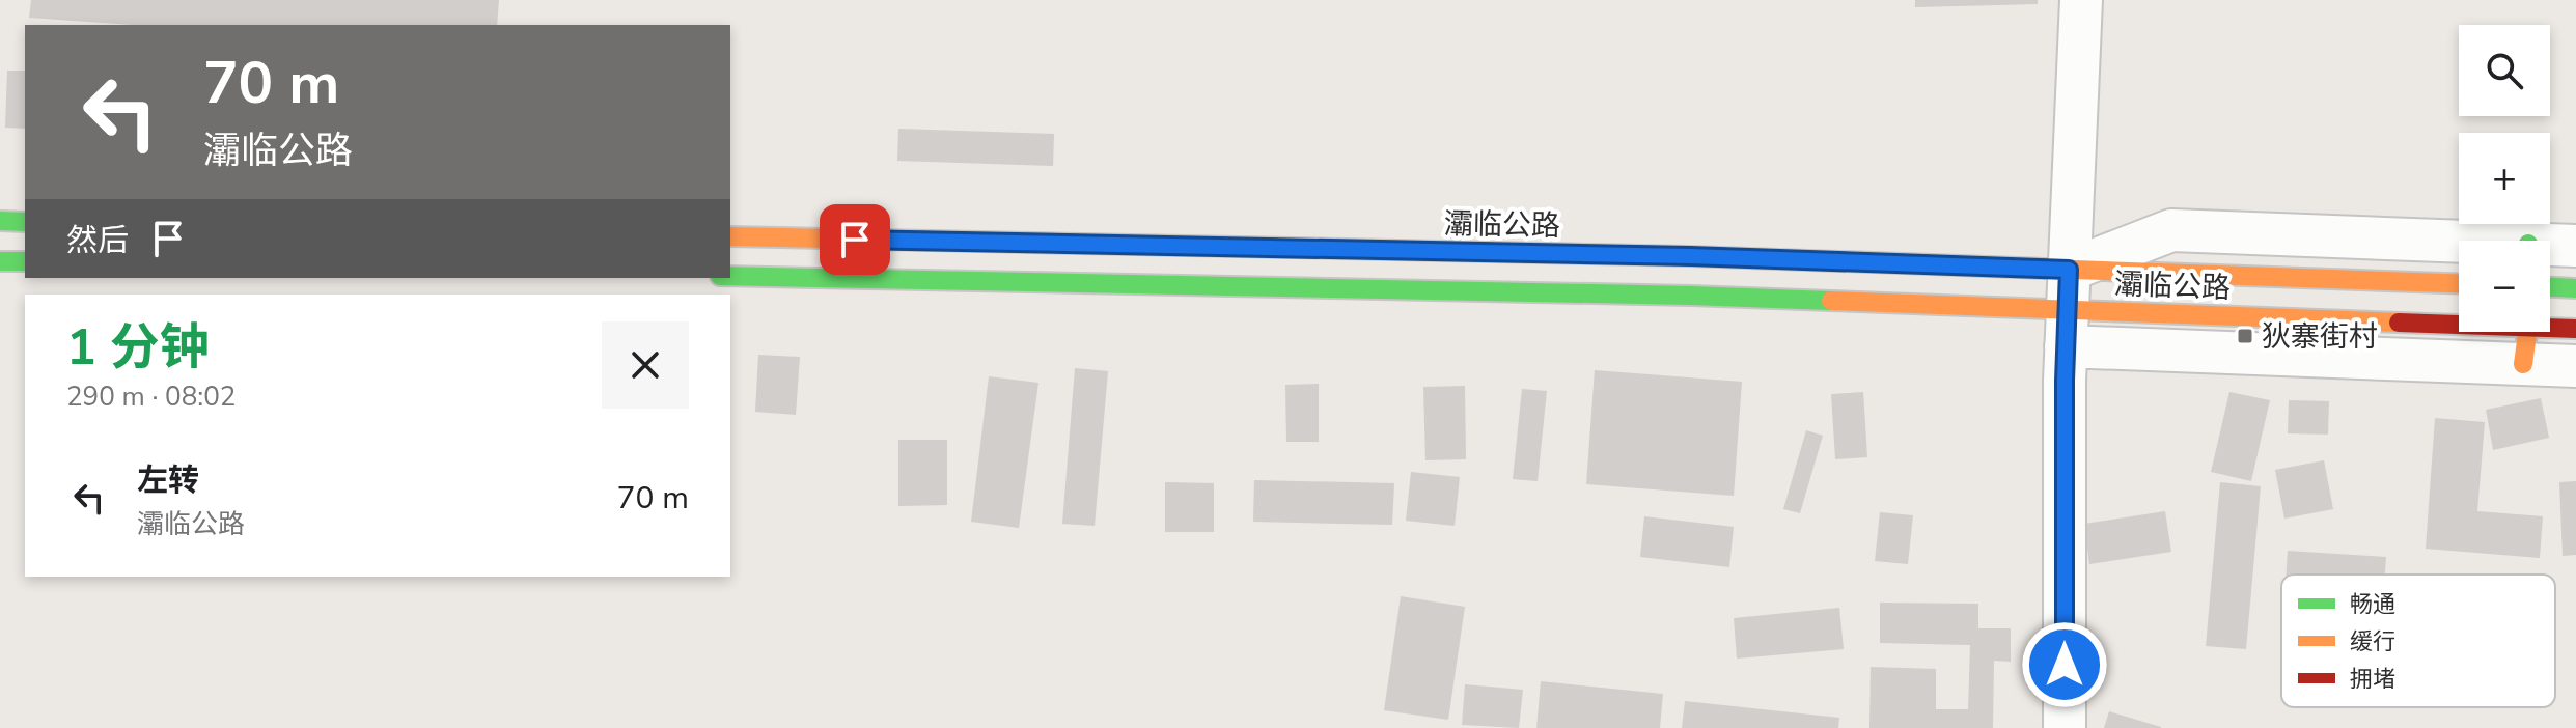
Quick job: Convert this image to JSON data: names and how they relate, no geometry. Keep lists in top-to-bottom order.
{
  "streets": {
    "main road": ["灞临公路"]
  },
  "places": {
    "transit": ["狄寨街村"]
  },
  "legend": ["畅通", "缓行", "拥堵"],
  "page": {
    "map_buttons": ["+", "−"],
    "turn": ["70 m", "灞临公路"],
    "then": "然后",
    "heading": ["1 分钟", "290 m · 08:02"],
    "list": [
      {
        "name": "左转",
        "note": "灞临公路",
        "value": "70 m"
      }
    ]
  }
}
